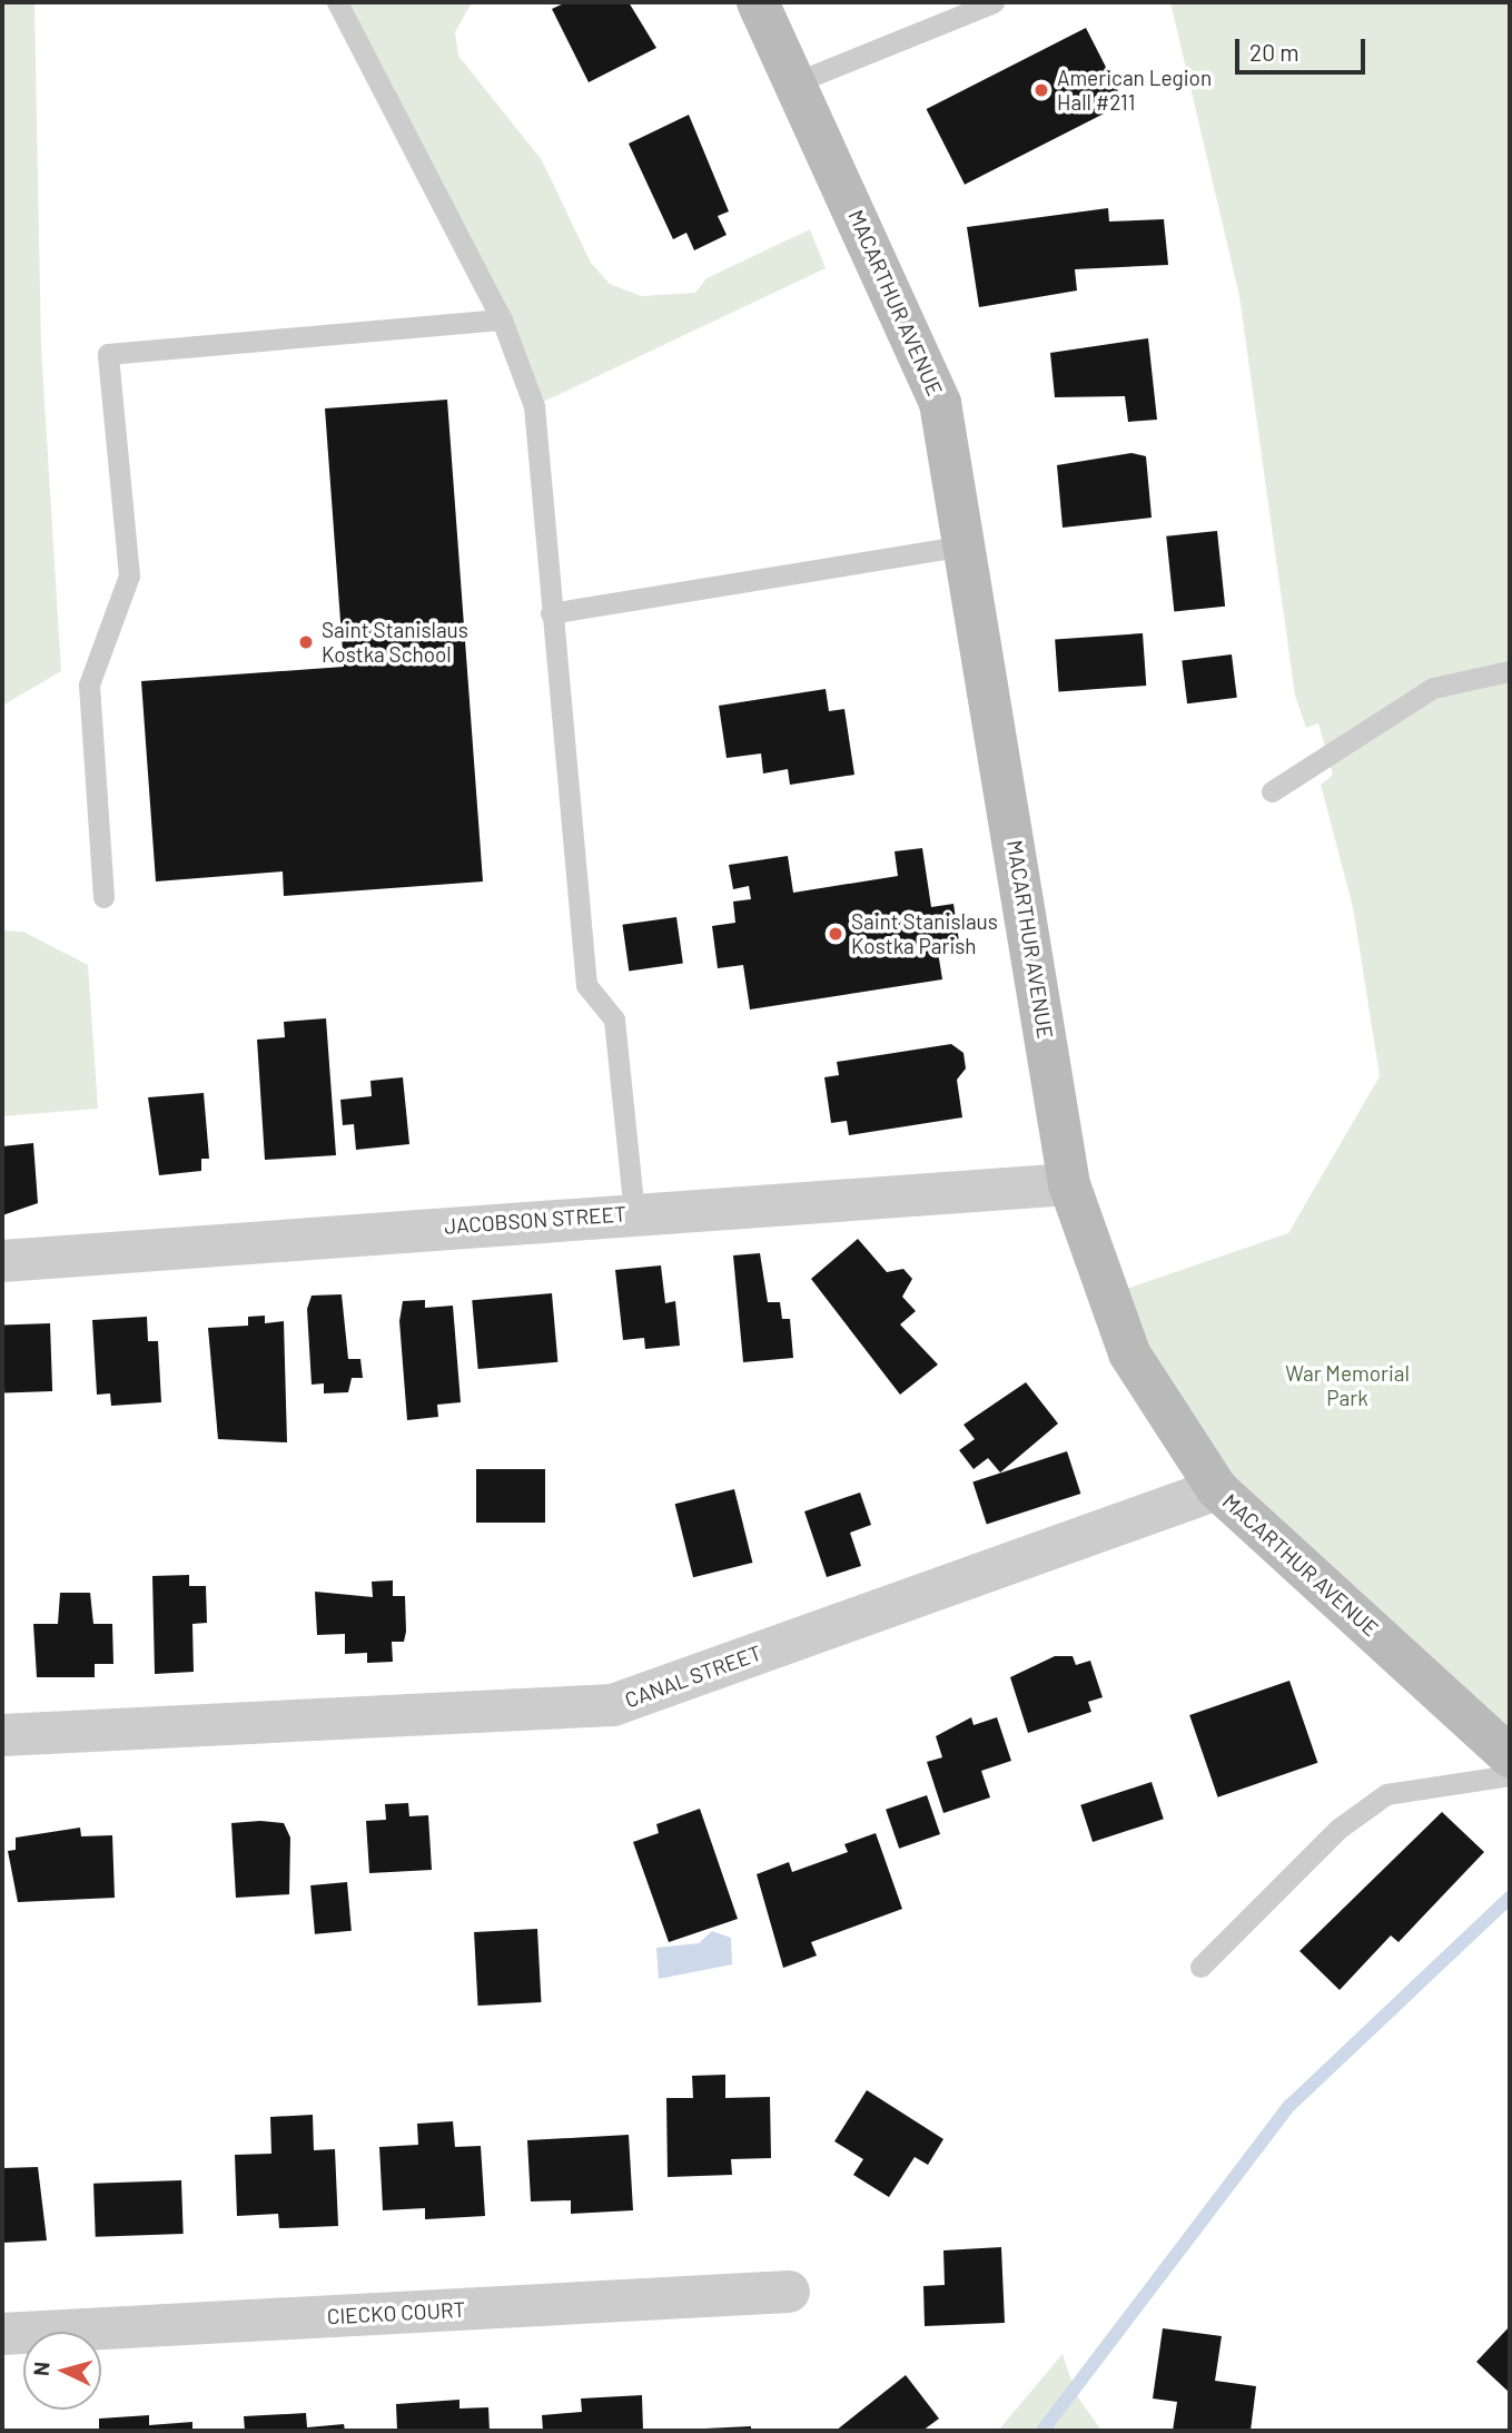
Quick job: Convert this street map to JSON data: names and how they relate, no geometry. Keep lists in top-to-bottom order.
{
  "streets": {
    "street": [
      "MACARTHUR AVENUE",
      "JACOBSON STREET",
      "CANAL STREET",
      "CIECKO COURT"
    ]
  },
  "crossings": [
    ["MACARTHUR AVENUE", "JACOBSON STREET"],
    ["MACARTHUR AVENUE", "CANAL STREET"]
  ],
  "parks": ["War Memorial Park"],
  "places": ["American Legion Hall #211", "Saint Stanislaus Kostka School", "Saint Stanislaus Kostka Parish"],
  "scale_bar": "20 m",
  "north": "left"
}
